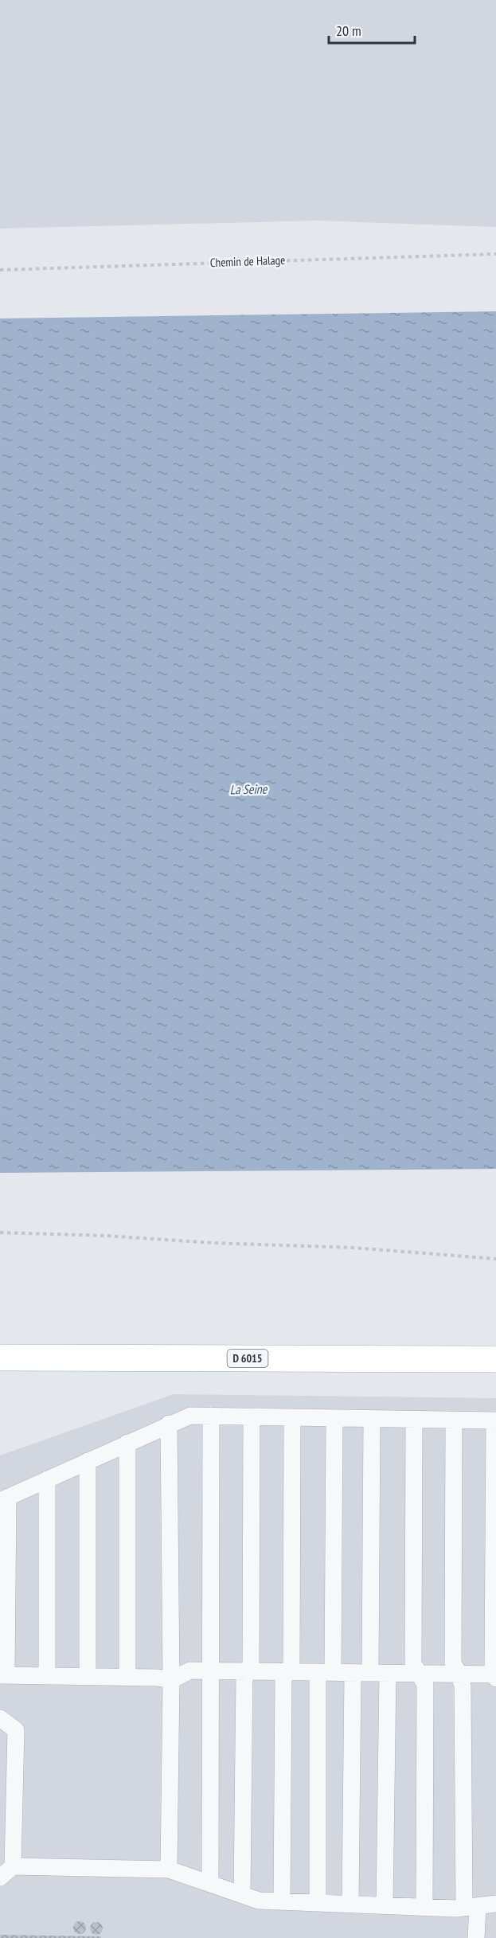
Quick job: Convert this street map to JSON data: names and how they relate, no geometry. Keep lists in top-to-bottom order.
{
  "streets": {
    "main road": ["D 6015"],
    "path": ["Chemin de Halage"]
  },
  "water": ["La Seine"],
  "scale_bar": "20 m"
}
